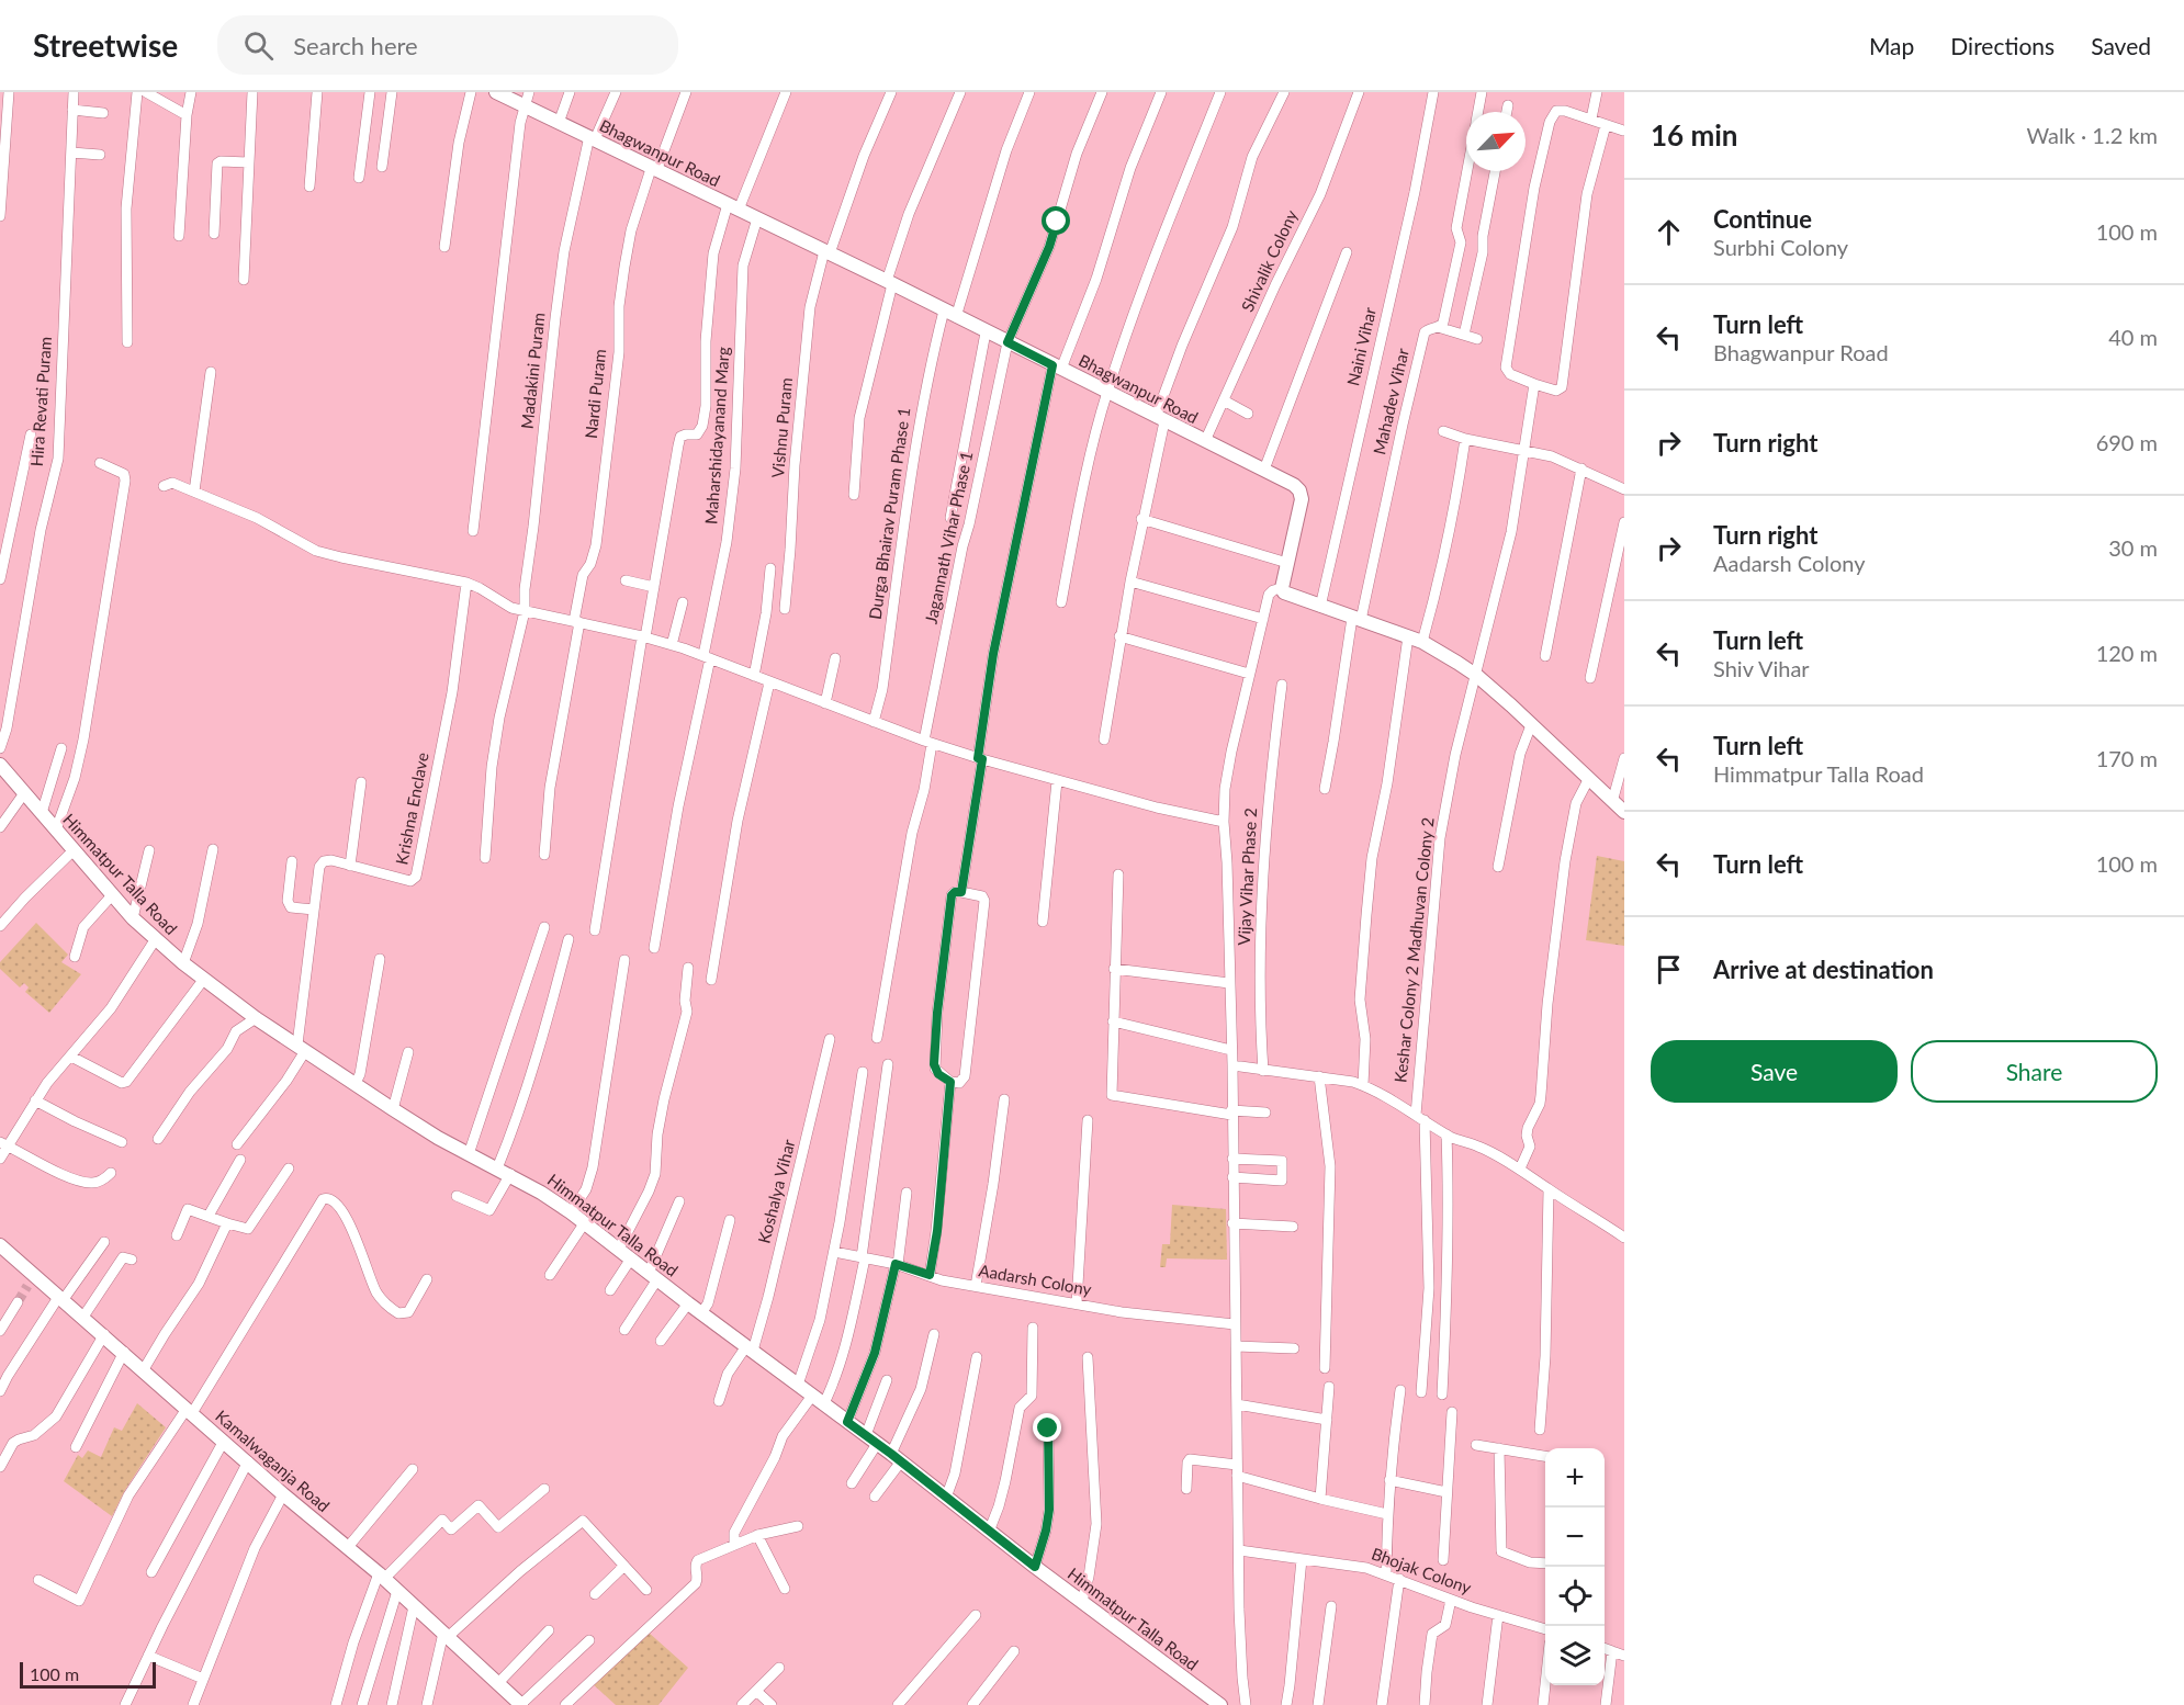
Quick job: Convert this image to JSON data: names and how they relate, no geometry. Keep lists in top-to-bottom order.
{
  "streets": {
    "street": [
      "Bhagwanpur Road",
      "Shivalik Colony",
      "Naini Vihar",
      "Madakini Puram",
      "Nardi Puram",
      "Hira Revati Puram",
      "Mahadev Vihar",
      "Vishnu Puram",
      "Maharshidayanand Marg",
      "Durga Bhairav Puram Phase 1",
      "Jagannath Vihar Phase 1",
      "Krishna Enclave",
      "Himmatpur Talla Road",
      "Vijay Vihar Phase 2",
      "Keshar Colony 2 Madhuvan Colony 2",
      "Koshalya Vihar",
      "Aadarsh Colony",
      "Kamalwaganja Road",
      "Bhojak Colony"
    ]
  },
  "crossings": [
    ["Bhagwanpur Road", "Shivalik Colony"],
    ["Bhagwanpur Road", "Madakini Puram"],
    ["Bhagwanpur Road", "Nardi Puram"],
    ["Bhagwanpur Road", "Vishnu Puram"],
    ["Bhagwanpur Road", "Maharshidayanand Marg"],
    ["Bhagwanpur Road", "Durga Bhairav Puram Phase 1"],
    ["Bhagwanpur Road", "Jagannath Vihar Phase 1"],
    ["Krishna Enclave", "Himmatpur Talla Road"],
    ["Himmatpur Talla Road", "Koshalya Vihar"]
  ],
  "scale_bar": "100 m",
  "north": "top right",
  "page": {
    "header": "Streetwise",
    "search": "Search here",
    "nav": ["Map", "Directions", "Saved"],
    "heading": ["16 min", "Walk · 1.2 km"],
    "list": [
      ["Continue", "Surbhi Colony", "100 m"],
      ["Turn left", "Bhagwanpur Road", "40 m"],
      ["Turn right", "690 m"],
      ["Turn right", "Aadarsh Colony", "30 m"],
      ["Turn left", "Shiv Vihar", "120 m"],
      ["Turn left", "Himmatpur Talla Road", "170 m"],
      ["Turn left", "100 m"],
      "Arrive at destination"
    ],
    "buttons": ["Save", "Share"],
    "map_buttons": ["+", "−"],
    "scale": "100 m"
  }
}
